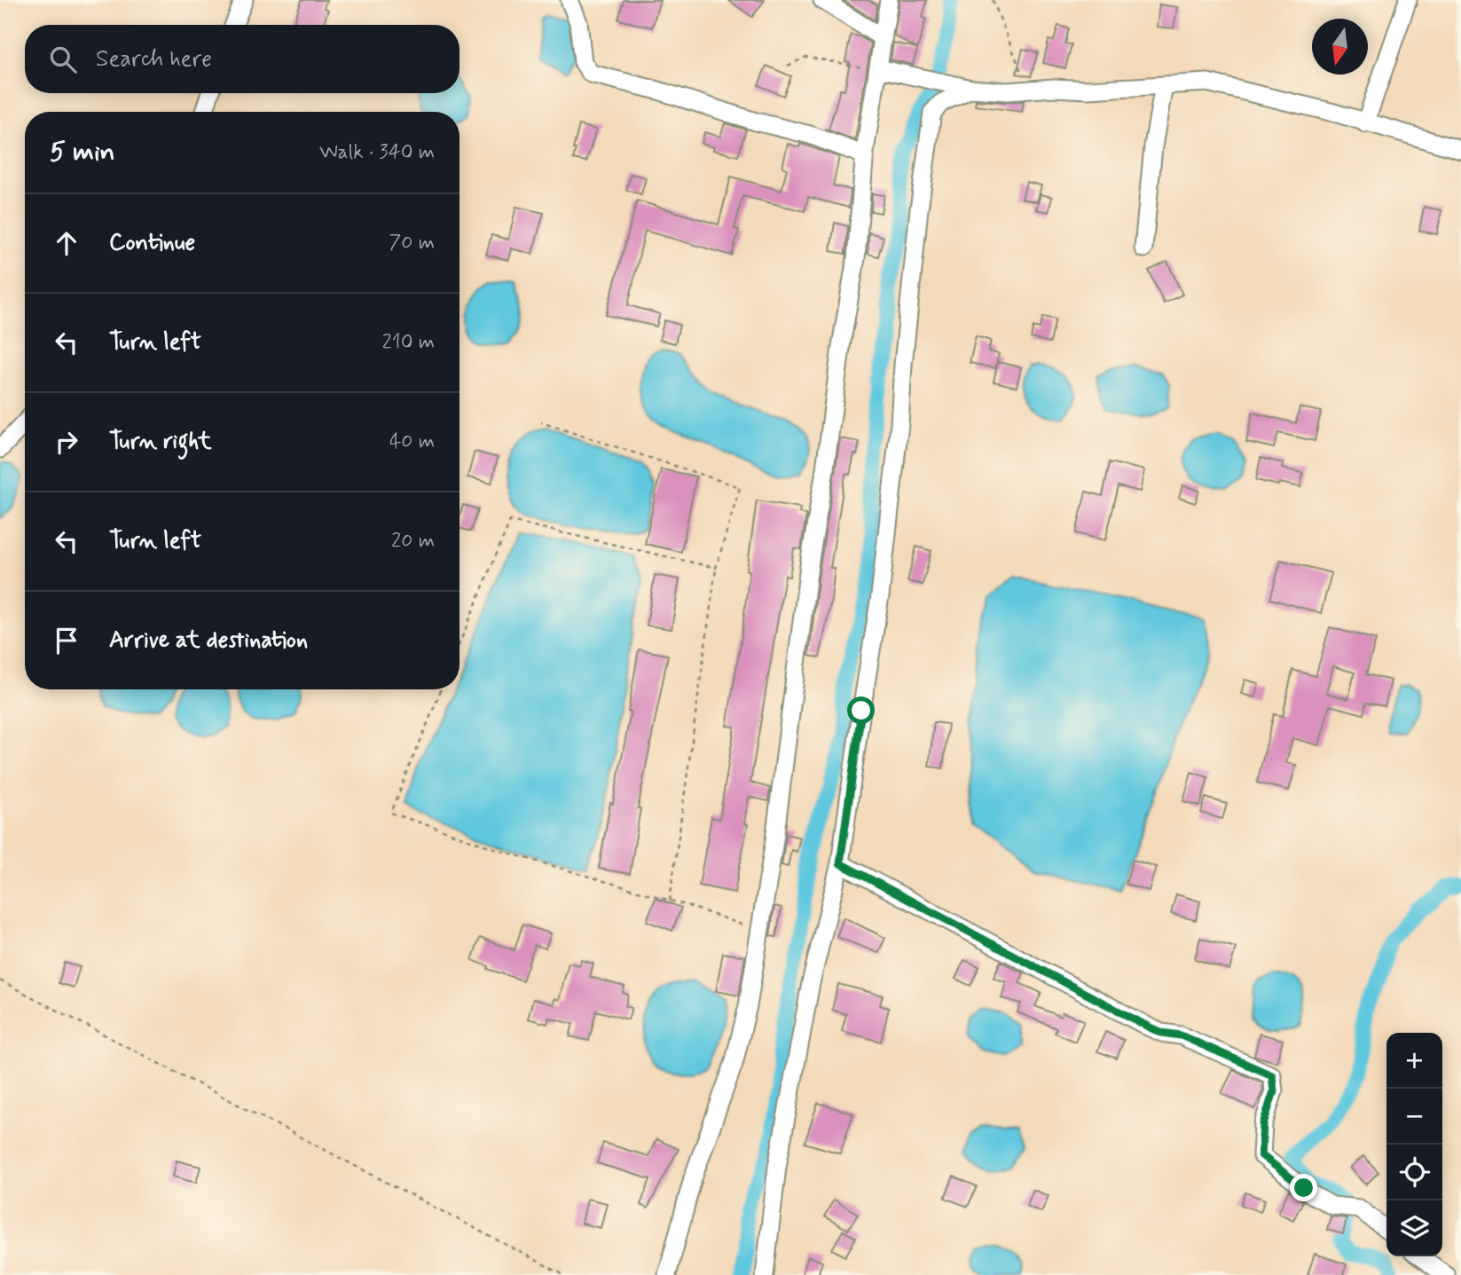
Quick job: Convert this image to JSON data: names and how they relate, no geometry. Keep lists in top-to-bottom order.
{
  "north": "bottom",
  "page": {
    "search": "Search here",
    "heading": ["5 min", "Walk · 340 m"],
    "list": [
      ["Continue", "70 m"],
      ["Turn left", "210 m"],
      ["Turn right", "40 m"],
      ["Turn left", "20 m"],
      "Arrive at destination"
    ],
    "map_buttons": ["+", "−"]
  }
}
